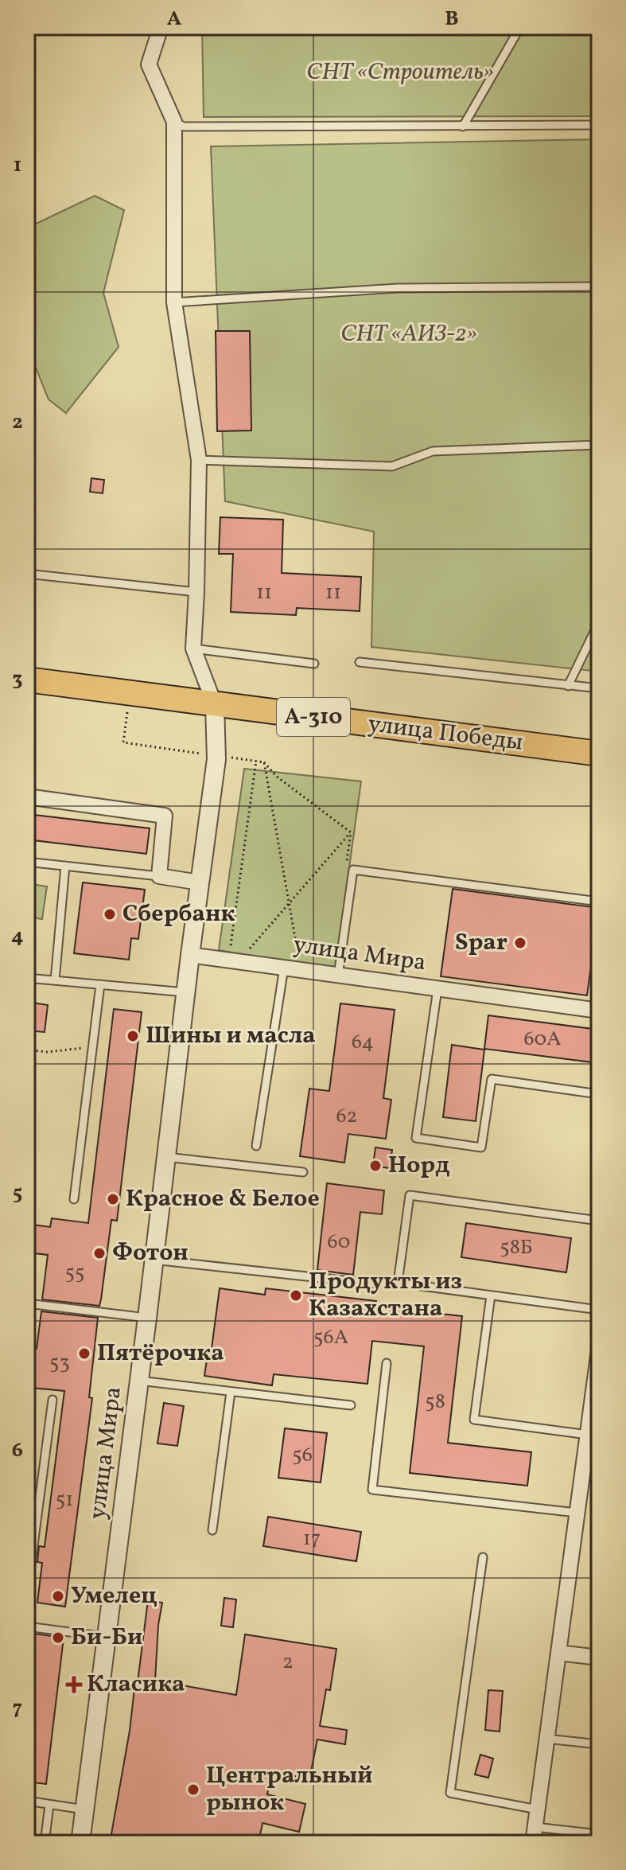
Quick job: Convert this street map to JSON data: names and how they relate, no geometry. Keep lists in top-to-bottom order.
{
  "streets": {
    "highway": ["А-310", "улица Победы"],
    "street": ["улица Мира"]
  },
  "crossings": [
    ["улица Победы", "улица Мира"]
  ],
  "parks": ["СНТ «Строитель»", "СНТ «АИЗ-2»"],
  "places": {
    "other": [
      "Сбербанк",
      "Spar",
      "Шины и масла",
      "Норд",
      "Красное & Белое",
      "Фотон",
      "Продукты из Казахстана",
      "Пятёрочка",
      "Умелец",
      "Би-Би",
      "Центральный рынок"
    ],
    "health": ["Класика"]
  },
  "house_numbers": [
    "11",
    "11",
    "60А",
    "64",
    "62",
    "60",
    "58Б",
    "55",
    "56А",
    "53",
    "58",
    "56",
    "51",
    "17",
    "2"
  ],
  "grid": {
    "columns": ["A", "B"],
    "rows": [
      "1",
      "2",
      "3",
      "4",
      "5",
      "6",
      "7"
    ]
  }
}
